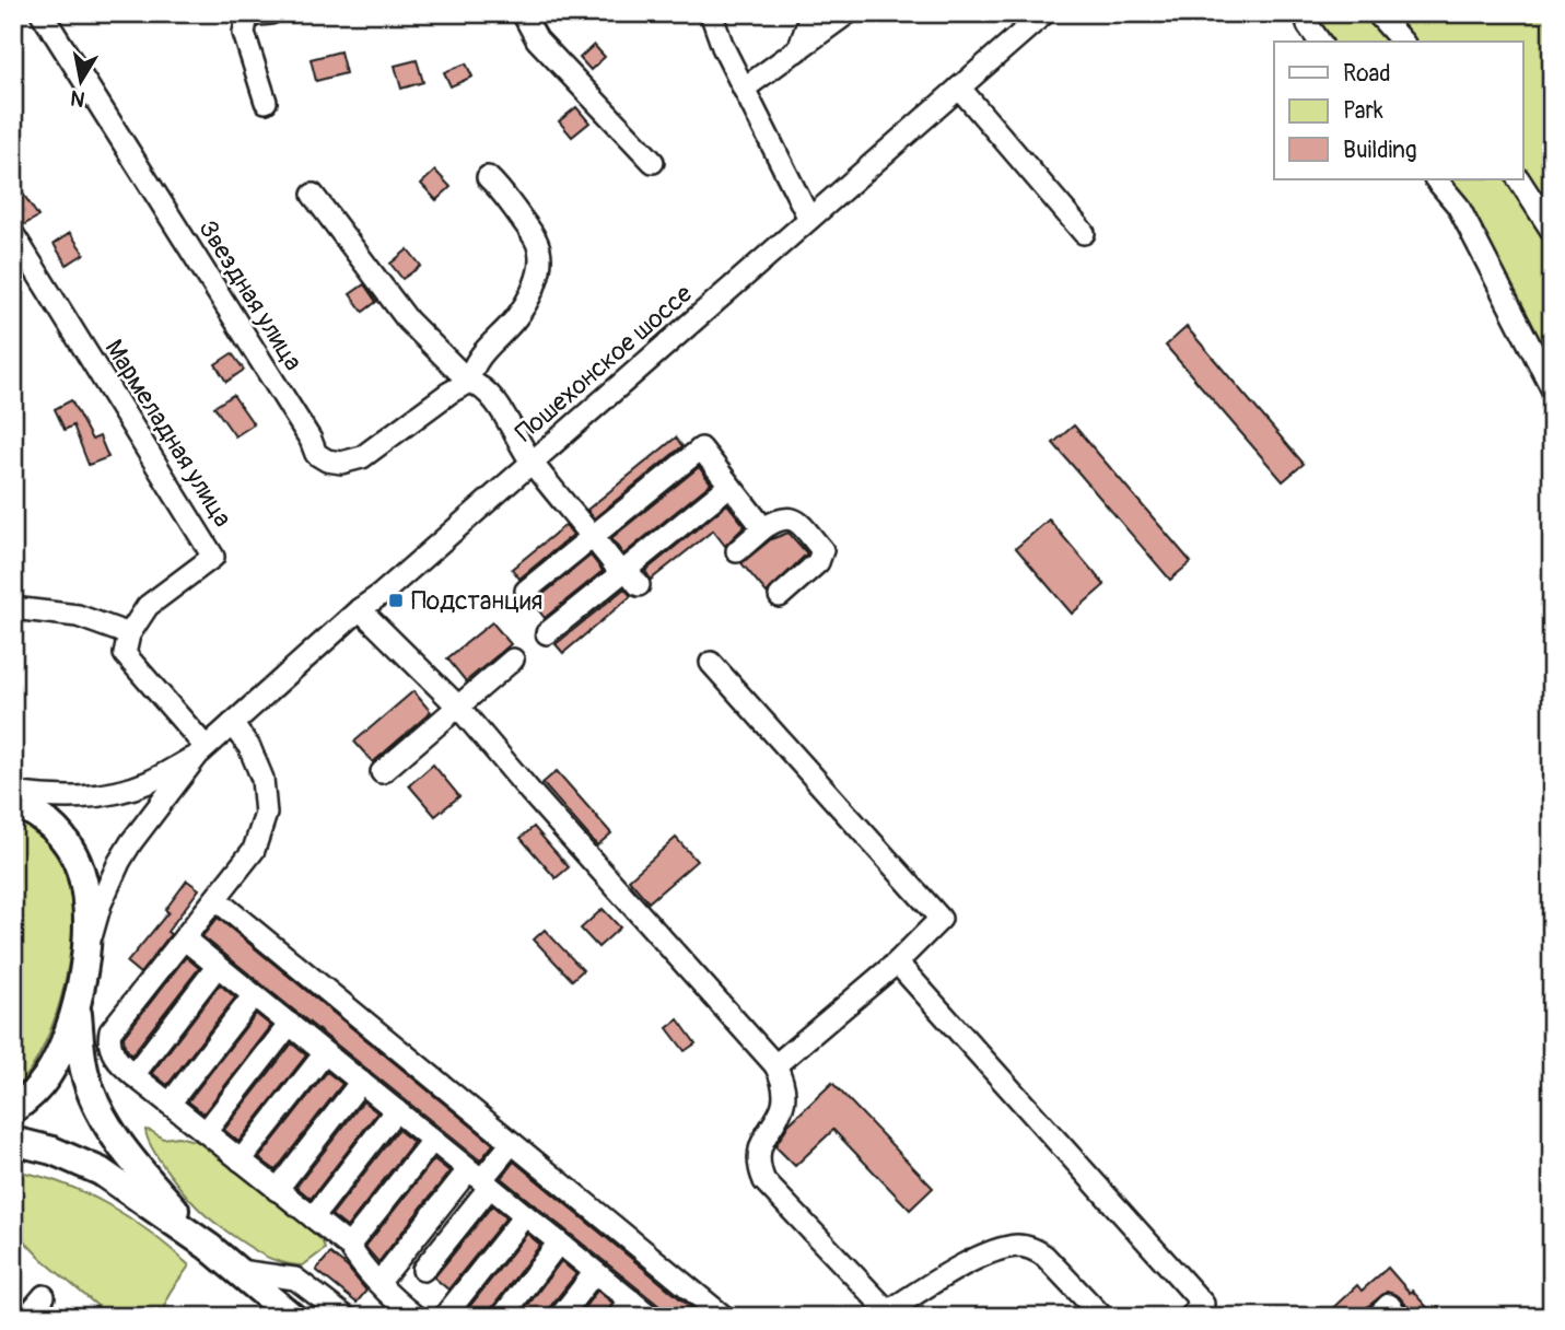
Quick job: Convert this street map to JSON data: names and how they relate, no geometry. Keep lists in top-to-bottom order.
{
  "streets": {
    "street": ["Звездная улица", "Пошехонское шоссе", "Мармеладная улица"]
  },
  "places": {
    "transit": ["Подстанция"]
  },
  "legend": ["Road", "Park", "Building"],
  "north": "bottom"
}
